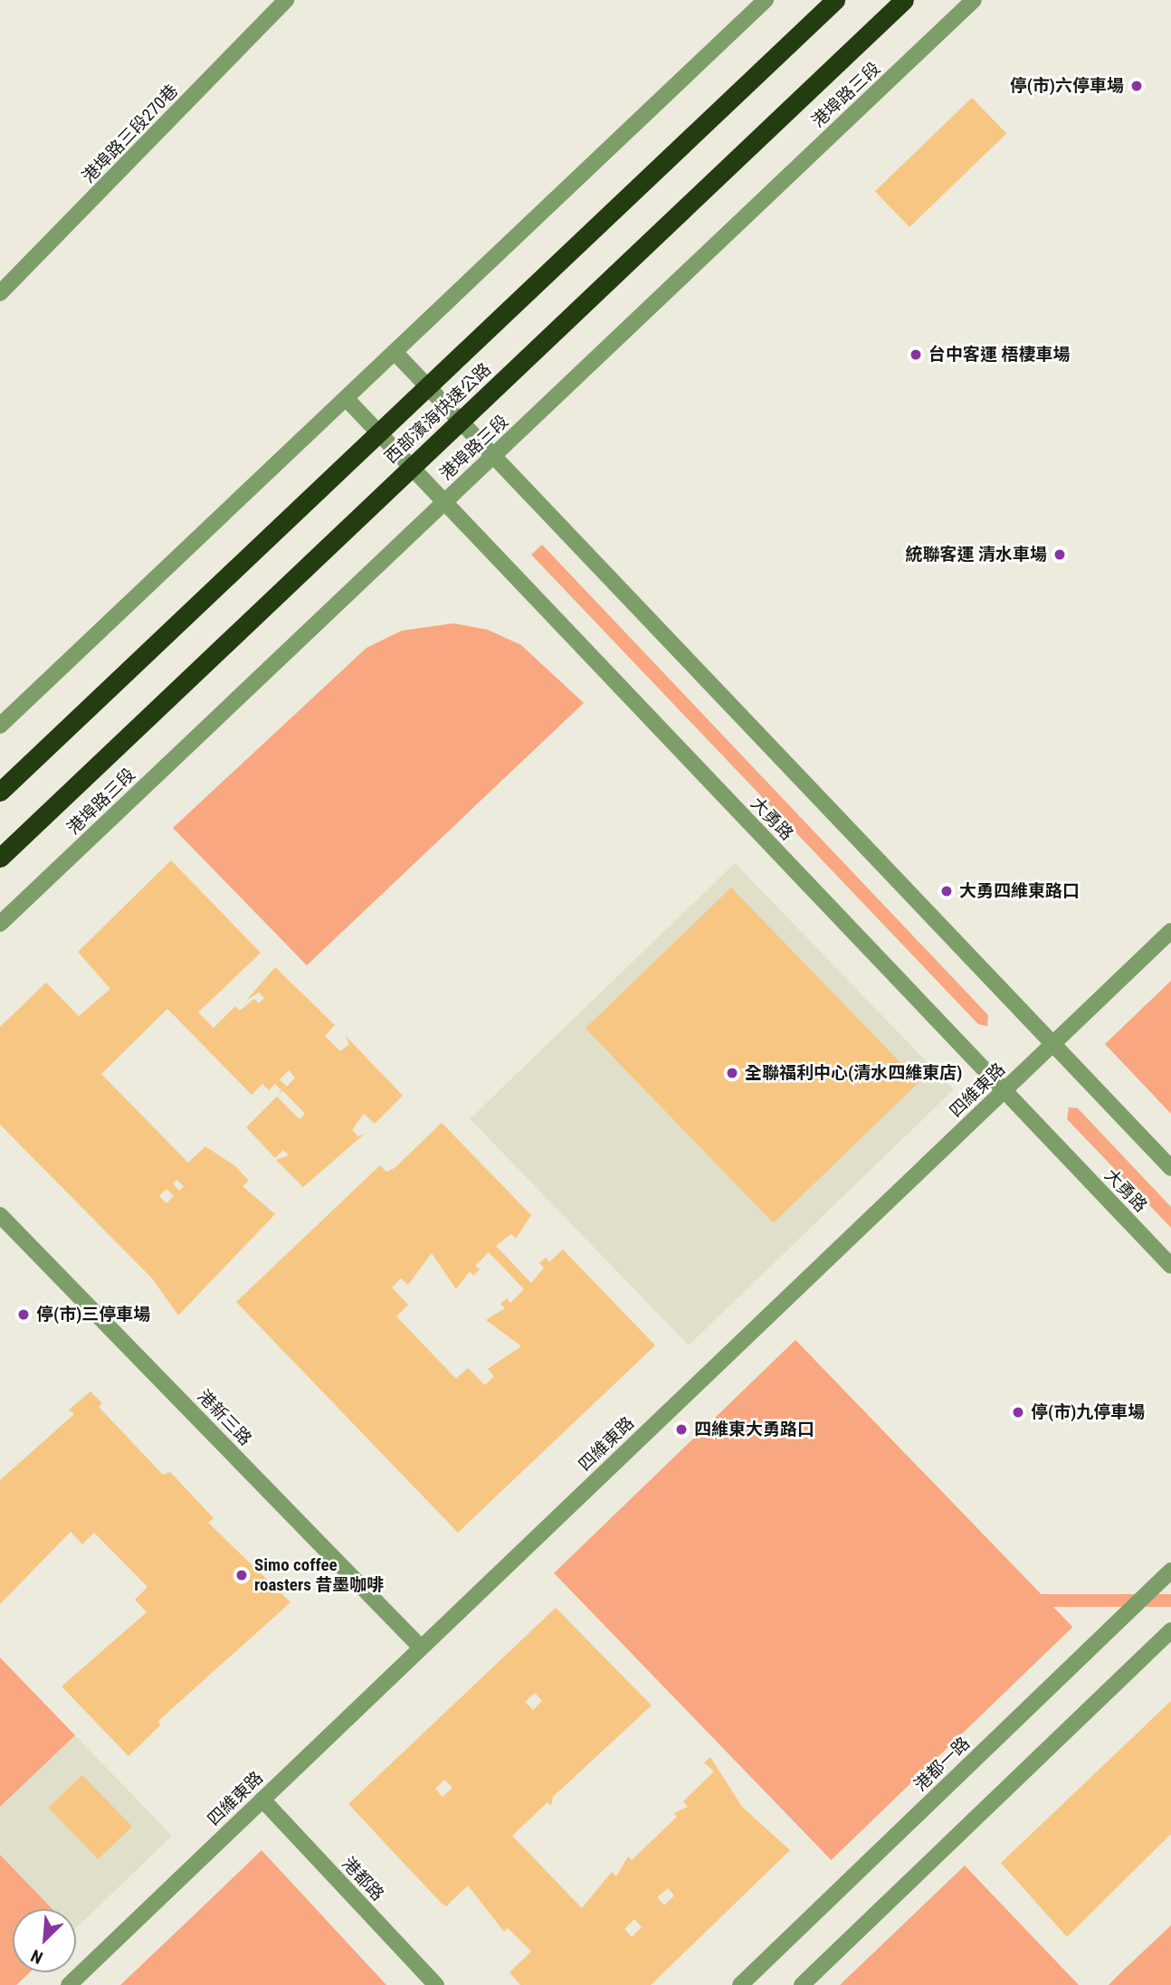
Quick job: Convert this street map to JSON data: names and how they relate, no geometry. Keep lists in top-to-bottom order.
{
  "streets": {
    "highway": ["西部濱海快速公路"],
    "street": [
      "港埠路三段",
      "港埠路三段270巷",
      "大勇路",
      "四維東路",
      "港新三路",
      "港都一路",
      "港都路"
    ]
  },
  "crossings": [
    ["港埠路三段", "大勇路"],
    ["大勇路", "四維東路"],
    ["四維東路", "港新三路"],
    ["四維東路", "港都路"]
  ],
  "places": [
    "停(市)六停車場",
    "台中客運 梧棲車場",
    "統聯客運 清水車場",
    "大勇四維東路口",
    "全聯福利中心(清水四維東店)",
    "停(市)三停車場",
    "停(市)九停車場",
    "四維東大勇路口",
    "Simo coffee roasters 昔墨咖啡"
  ],
  "north": "bottom left"
}
